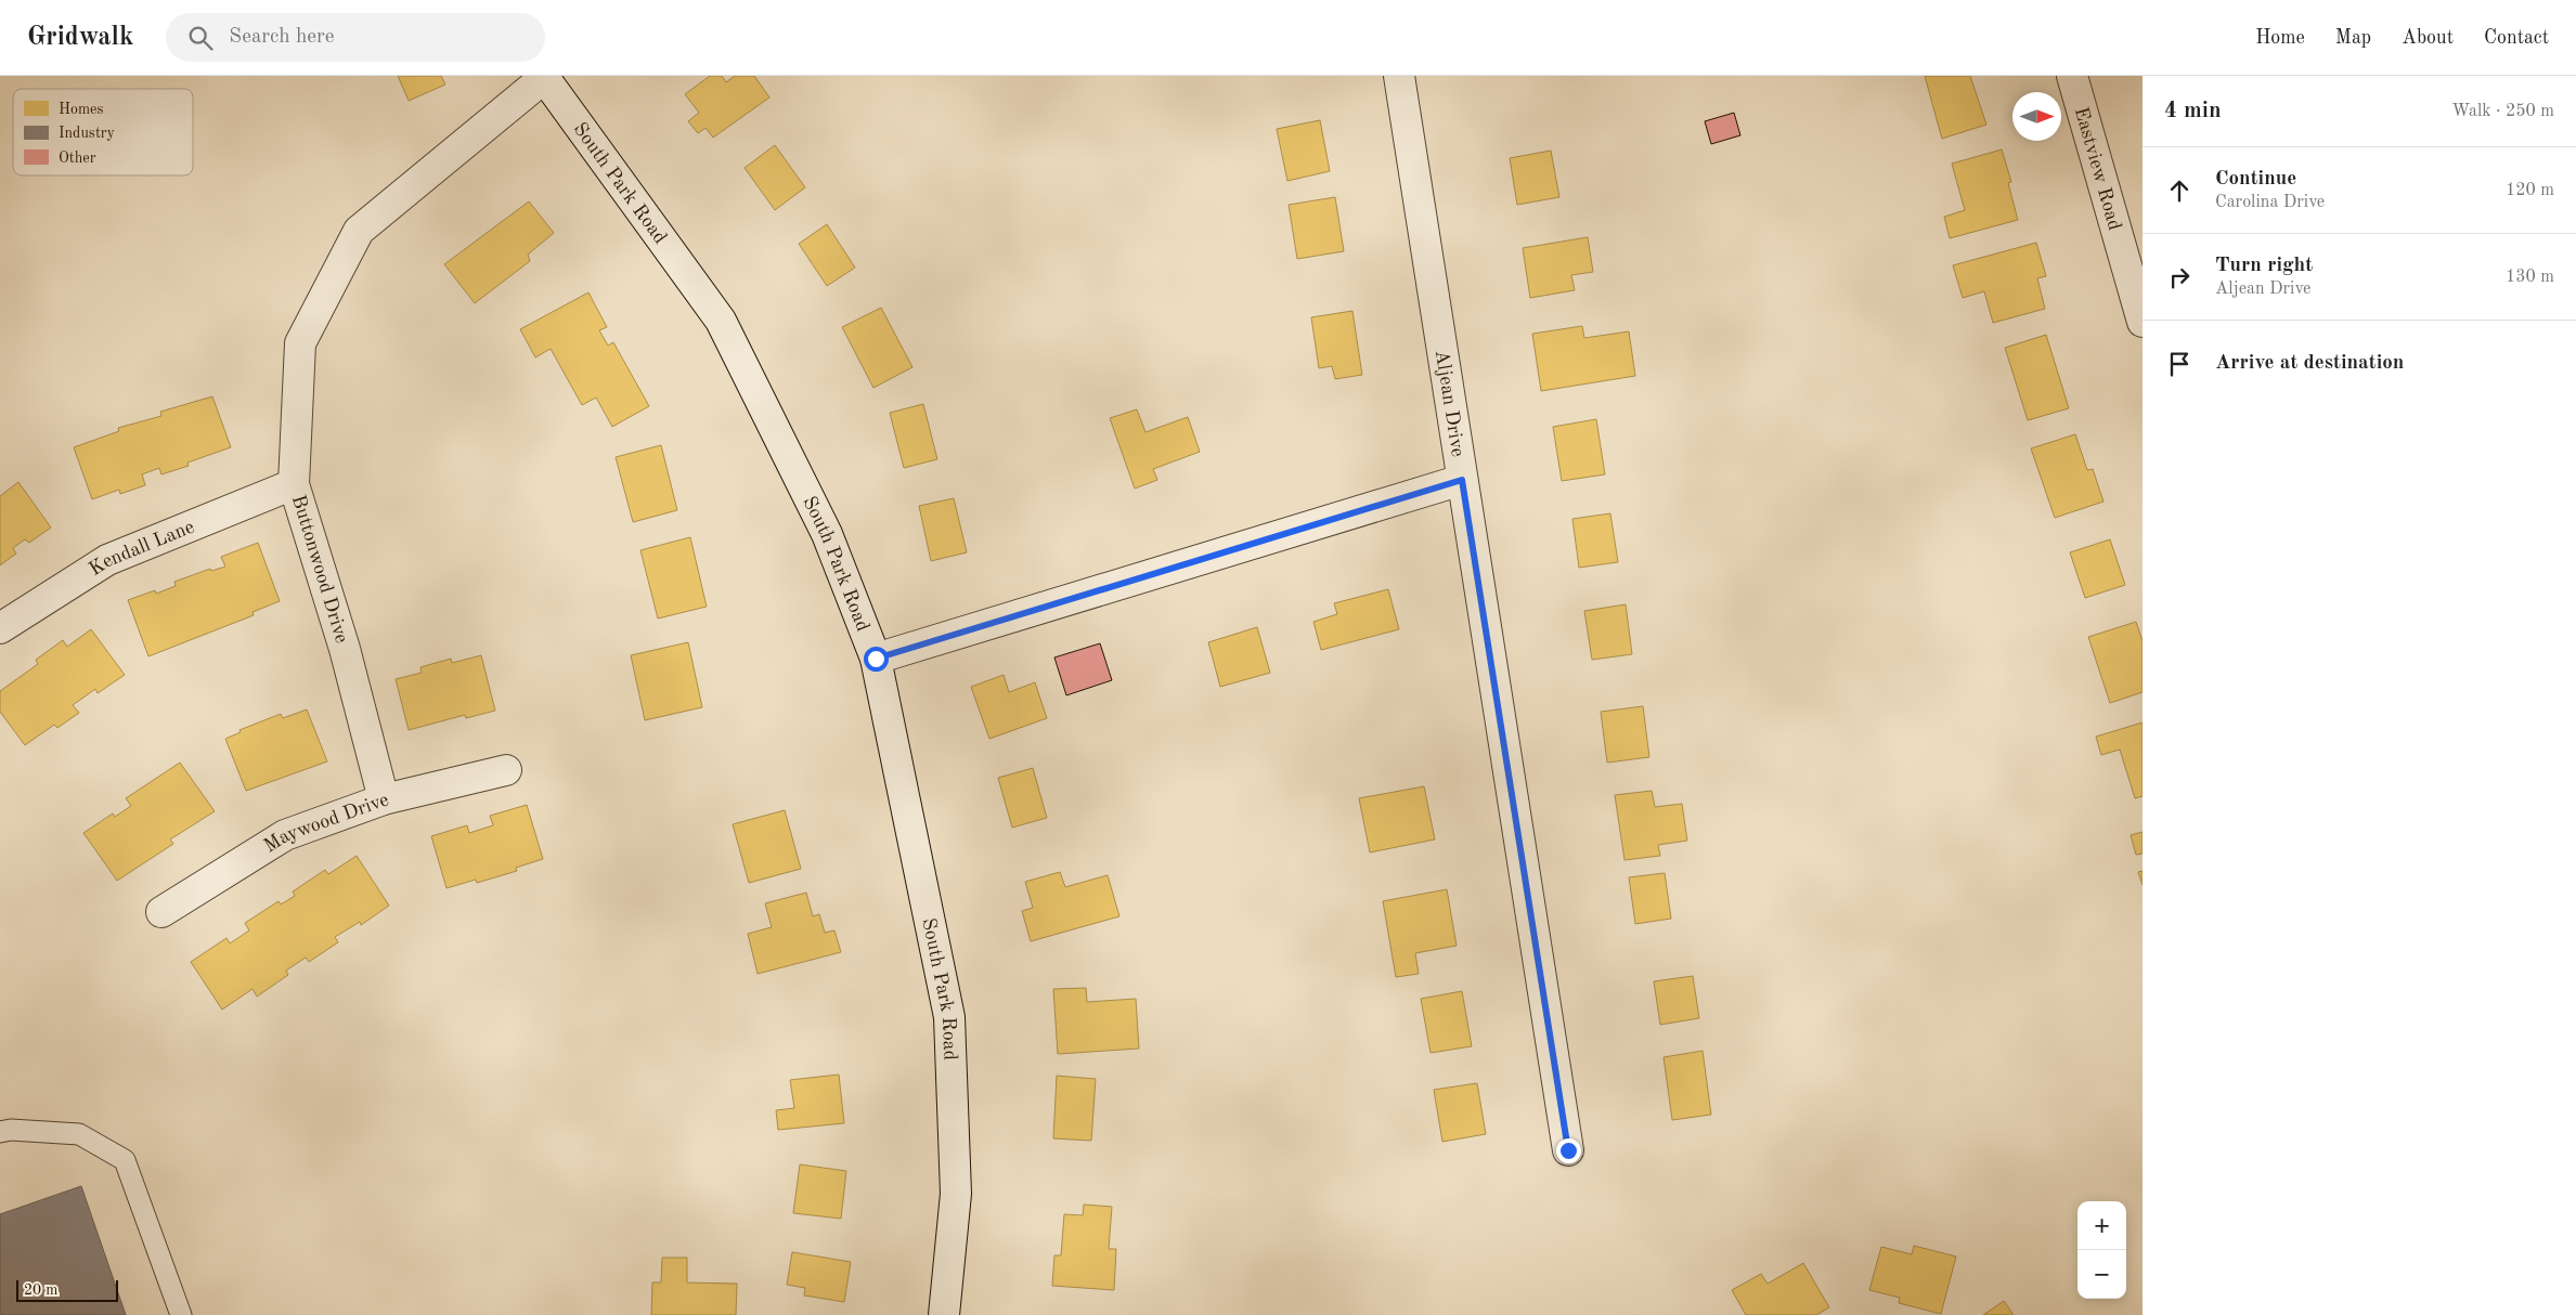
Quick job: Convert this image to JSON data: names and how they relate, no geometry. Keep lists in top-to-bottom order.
{
  "streets": {
    "street": [
      "Eastview Road",
      "South Park Road",
      "Aljean Drive",
      "Kendall Lane",
      "Buttonwood Drive",
      "Maywood Drive"
    ]
  },
  "crossings": [
    ["South Park Road", "Buttonwood Drive"],
    ["Kendall Lane", "Buttonwood Drive"],
    ["Buttonwood Drive", "Maywood Drive"]
  ],
  "legend": ["Homes", "Industry", "Other"],
  "scale_bar": "20 m",
  "north": "right",
  "page": {
    "header": "Gridwalk",
    "search": "Search here",
    "nav": [
      "Home",
      "Map",
      "About",
      "Contact"
    ],
    "heading": ["4 min", "Walk · 250 m"],
    "list": [
      ["Continue", "Carolina Drive", "120 m"],
      ["Turn right", "Aljean Drive", "130 m"],
      "Arrive at destination"
    ],
    "map_buttons": ["+", "−"],
    "scale": "20 m"
  }
}
